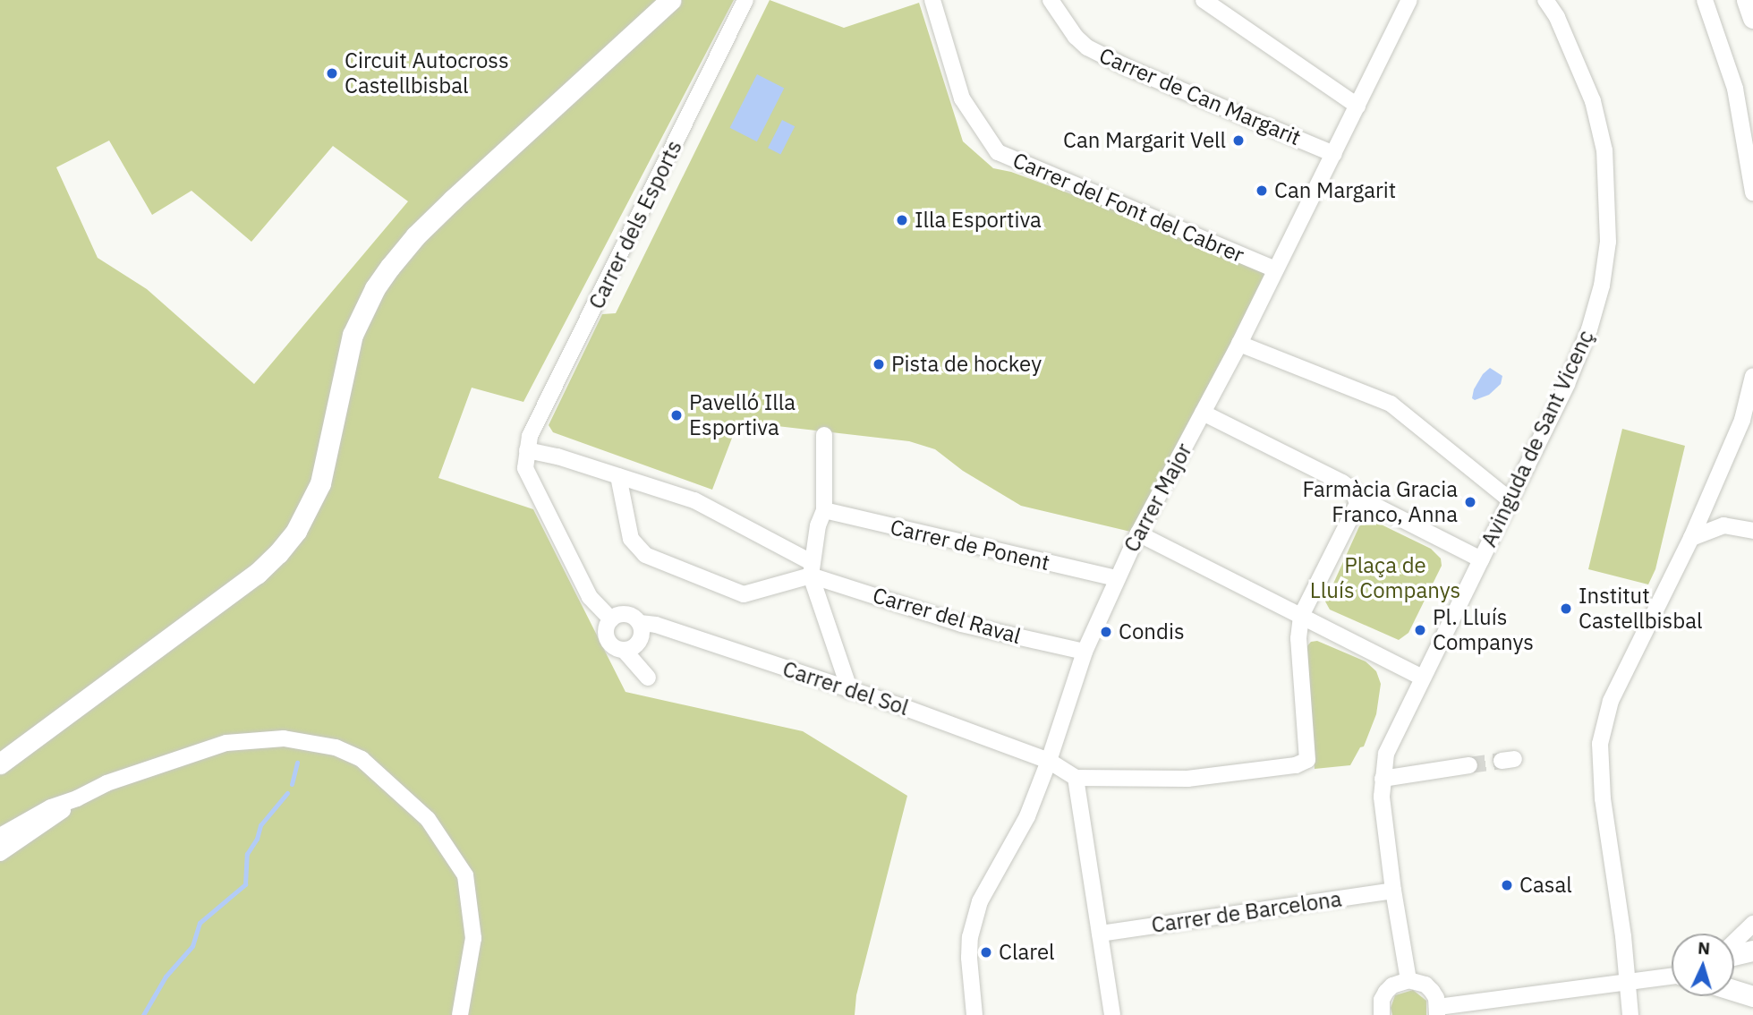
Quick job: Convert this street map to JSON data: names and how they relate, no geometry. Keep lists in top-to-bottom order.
{
  "streets": {
    "street": [
      "Carrer de Can Margarit",
      "Carrer del Font del Cabrer",
      "Carrer dels Esports",
      "Avinguda de Sant Vicenç",
      "Carrer Major",
      "Carrer de Ponent",
      "Carrer del Raval",
      "Carrer del Sol",
      "Carrer de Barcelona"
    ]
  },
  "crossings": [
    ["Carrer de Can Margarit", "Carrer Major"],
    ["Carrer del Font del Cabrer", "Carrer Major"],
    ["Carrer dels Esports", "Carrer del Raval"],
    ["Avinguda de Sant Vicenç", "Carrer de Barcelona"],
    ["Carrer Major", "Carrer de Ponent"],
    ["Carrer Major", "Carrer del Raval"],
    ["Carrer Major", "Carrer del Sol"]
  ],
  "parks": ["Plaça de Lluís Companys"],
  "places": [
    "Circuit Autocross Castellbisbal",
    "Can Margarit Vell",
    "Can Margarit",
    "Illa Esportiva",
    "Pista de hockey",
    "Pavelló Illa Esportiva",
    "Farmàcia Gracia Franco, Anna",
    "Institut Castellbisbal",
    "Pl. Lluís Companys",
    "Condis",
    "Casal",
    "Clarel"
  ],
  "north": "top"
}
